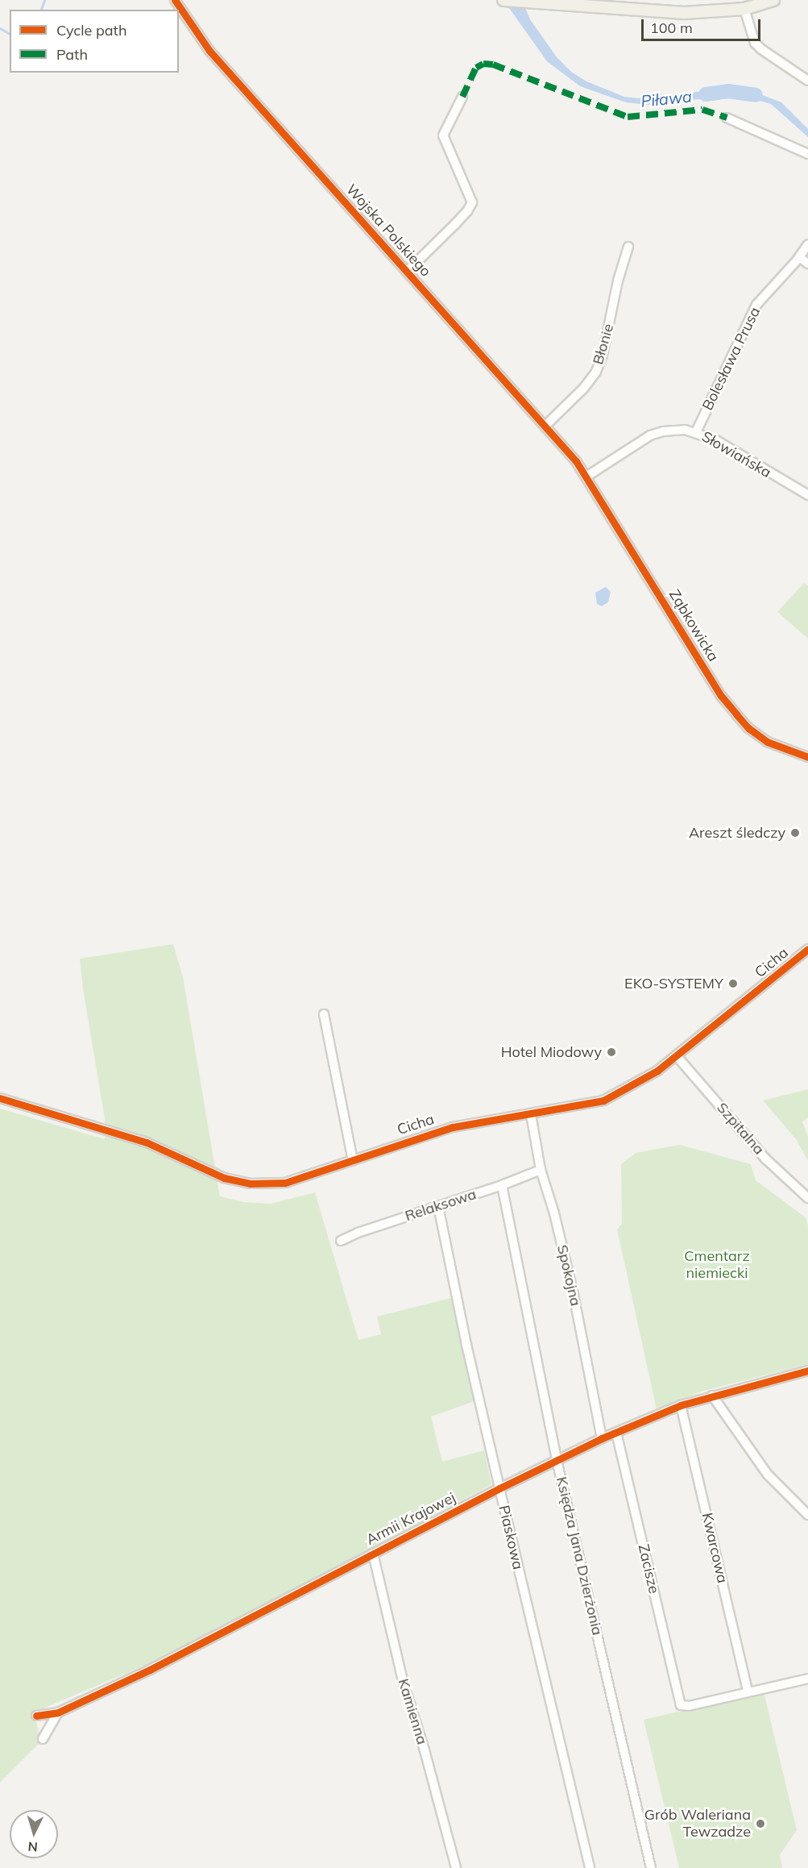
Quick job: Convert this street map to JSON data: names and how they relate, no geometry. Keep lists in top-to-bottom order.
{
  "streets": {
    "street": [
      "Wojska Polskiego",
      "Błonie",
      "Bolesława Prusa",
      "Słowiańska",
      "Ząbkowicka",
      "Cicha",
      "Szpitalna",
      "Relaksowa",
      "Spokojna",
      "Armii Krajowej",
      "Piaskowa",
      "Kwarcowa",
      "Księdza Jana Dzierżonia",
      "Zacisze",
      "Kamienna"
    ]
  },
  "crossings": [
    ["Wojska Polskiego", "Błonie"],
    ["Wojska Polskiego", "Słowiańska"],
    ["Wojska Polskiego", "Ząbkowicka"],
    ["Bolesława Prusa", "Słowiańska"],
    ["Słowiańska", "Ząbkowicka"],
    ["Cicha", "Szpitalna"],
    ["Cicha", "Spokojna"],
    ["Relaksowa", "Spokojna"],
    ["Relaksowa", "Piaskowa"],
    ["Relaksowa", "Księdza Jana Dzierżonia"],
    ["Spokojna", "Armii Krajowej"],
    ["Armii Krajowej", "Piaskowa"],
    ["Armii Krajowej", "Kwarcowa"],
    ["Armii Krajowej", "Księdza Jana Dzierżonia"],
    ["Armii Krajowej", "Zacisze"],
    ["Armii Krajowej", "Kamienna"],
    ["Kwarcowa", "Zacisze"]
  ],
  "water": ["Piława"],
  "parks": ["Cmentarz niemiecki"],
  "places": [
    "Areszt śledczy",
    "EKO-SYSTEMY",
    "Hotel Miodowy",
    "Grób Waleriana Tewzadze"
  ],
  "legend": ["Cycle path", "Path"],
  "scale_bar": "100 m",
  "north": "bottom"
}
